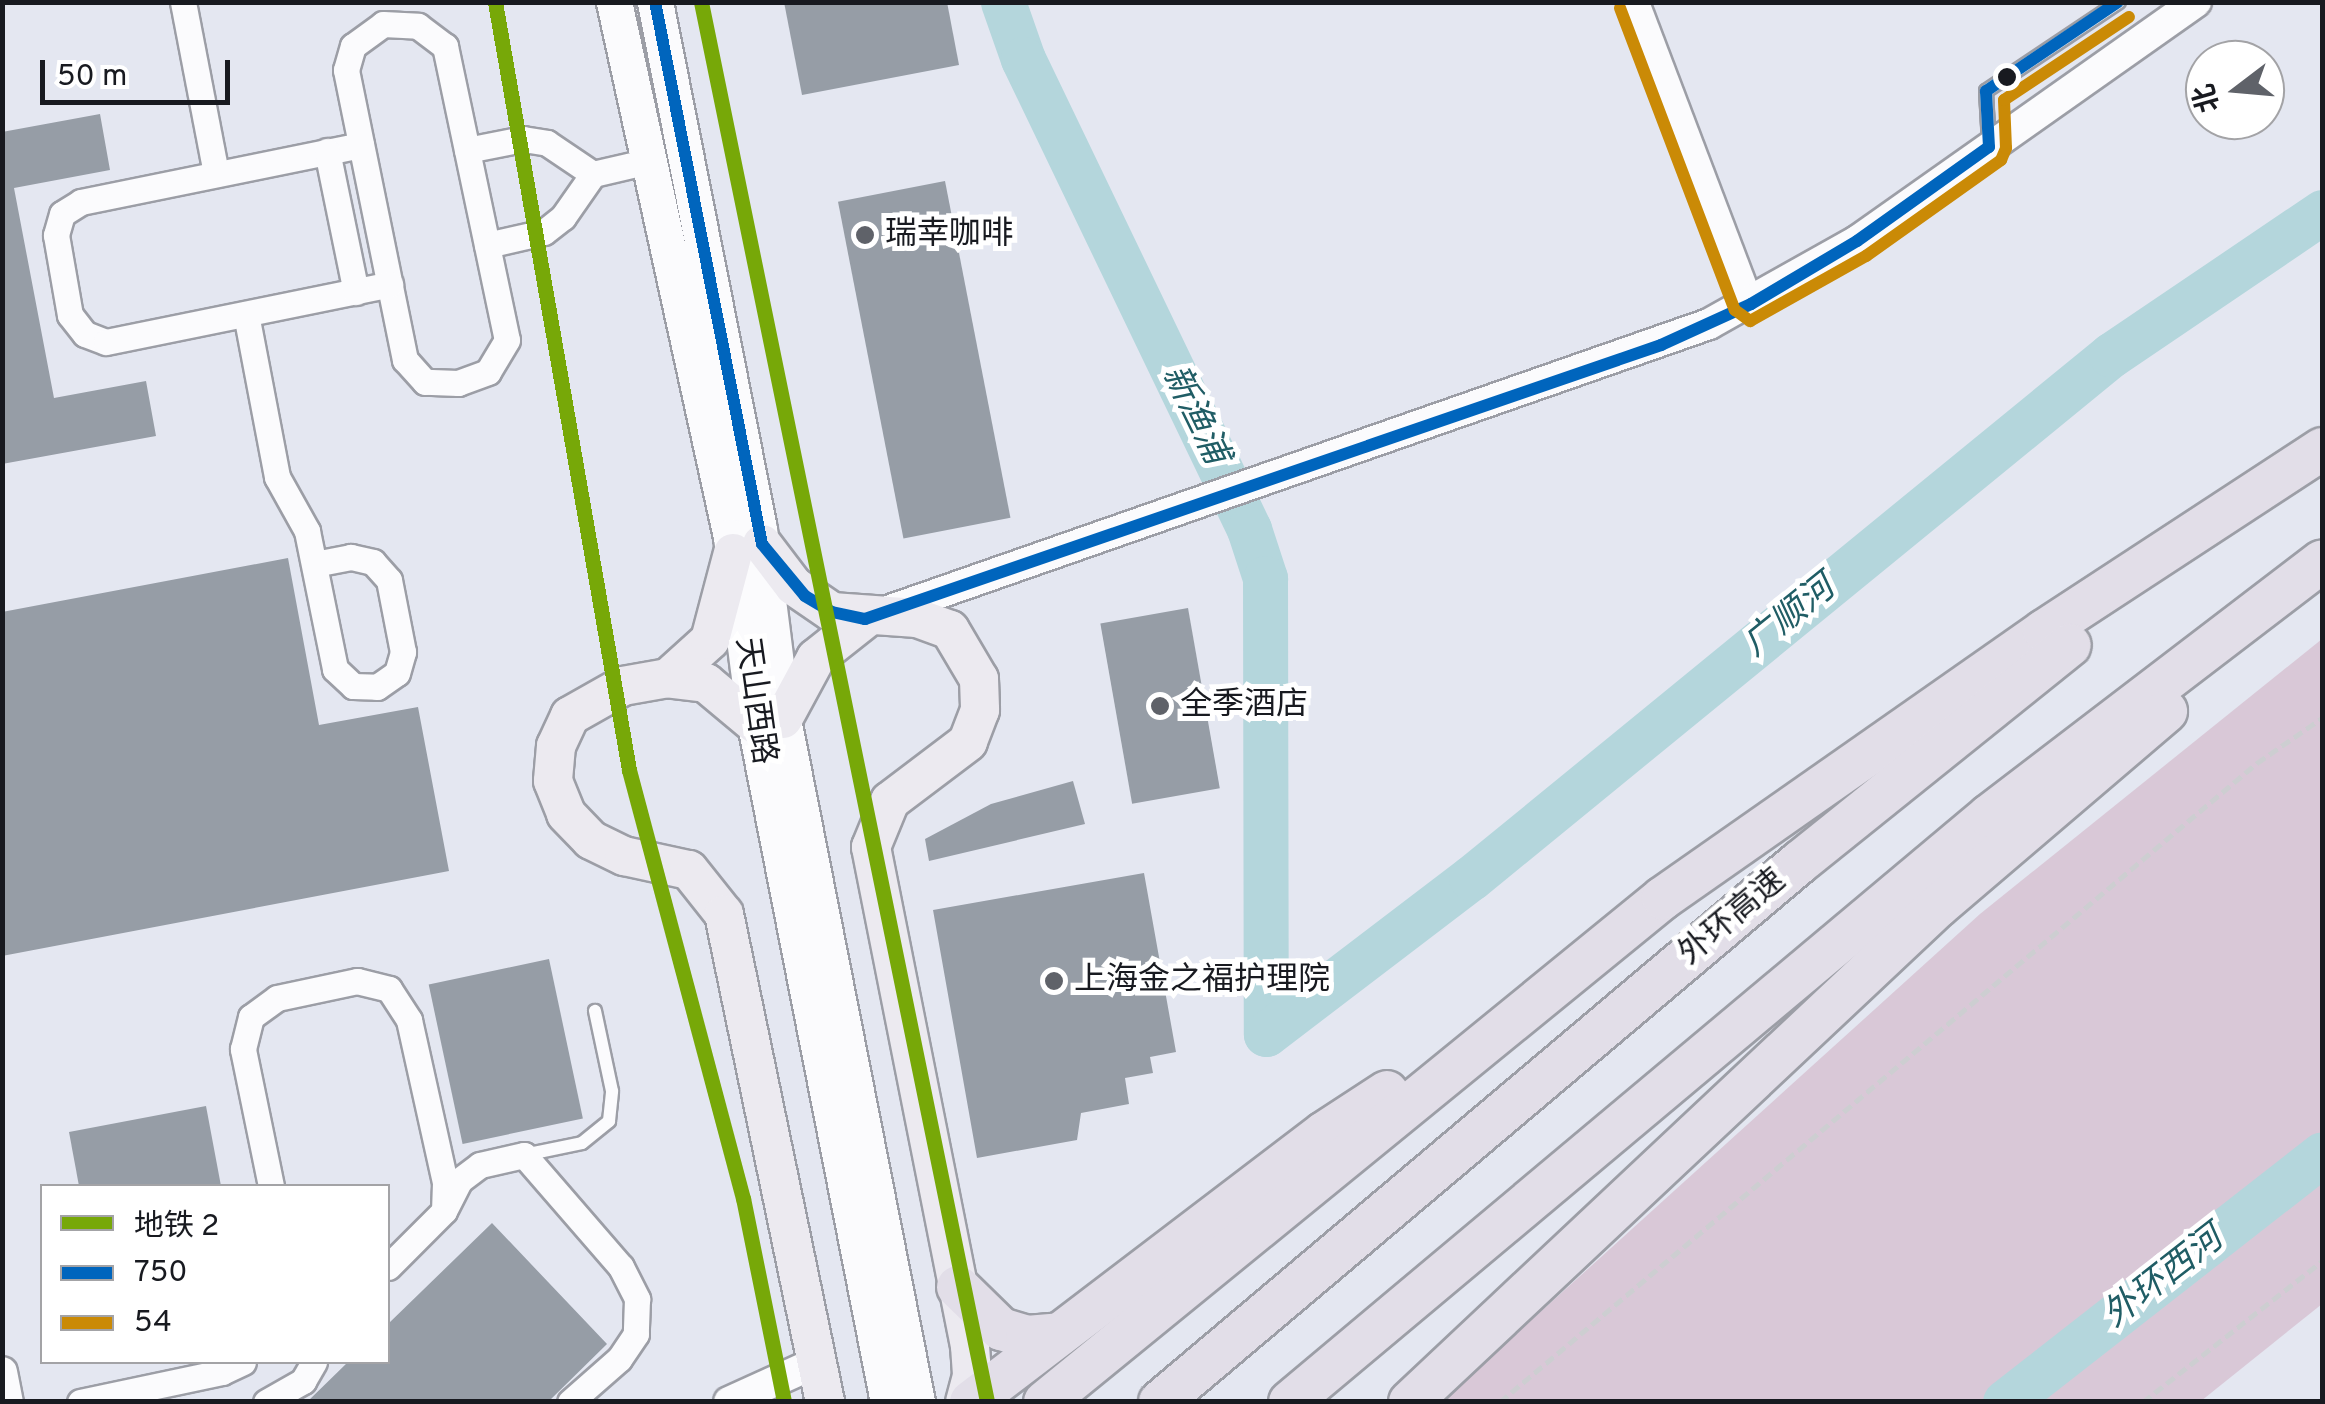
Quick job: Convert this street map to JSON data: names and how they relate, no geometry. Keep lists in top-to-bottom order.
{
  "streets": {
    "highway": ["外环高速"],
    "main road": ["天山西路"]
  },
  "water": ["新渔浦", "广顺河", "外环西河"],
  "places": ["瑞幸咖啡", "全季酒店", "上海金之福护理院"],
  "lines": ["metro line 2", "transit line 750", "transit line 54"],
  "legend": ["地铁 2", "750", "54"],
  "scale_bar": "50 m",
  "north": "left"
}
